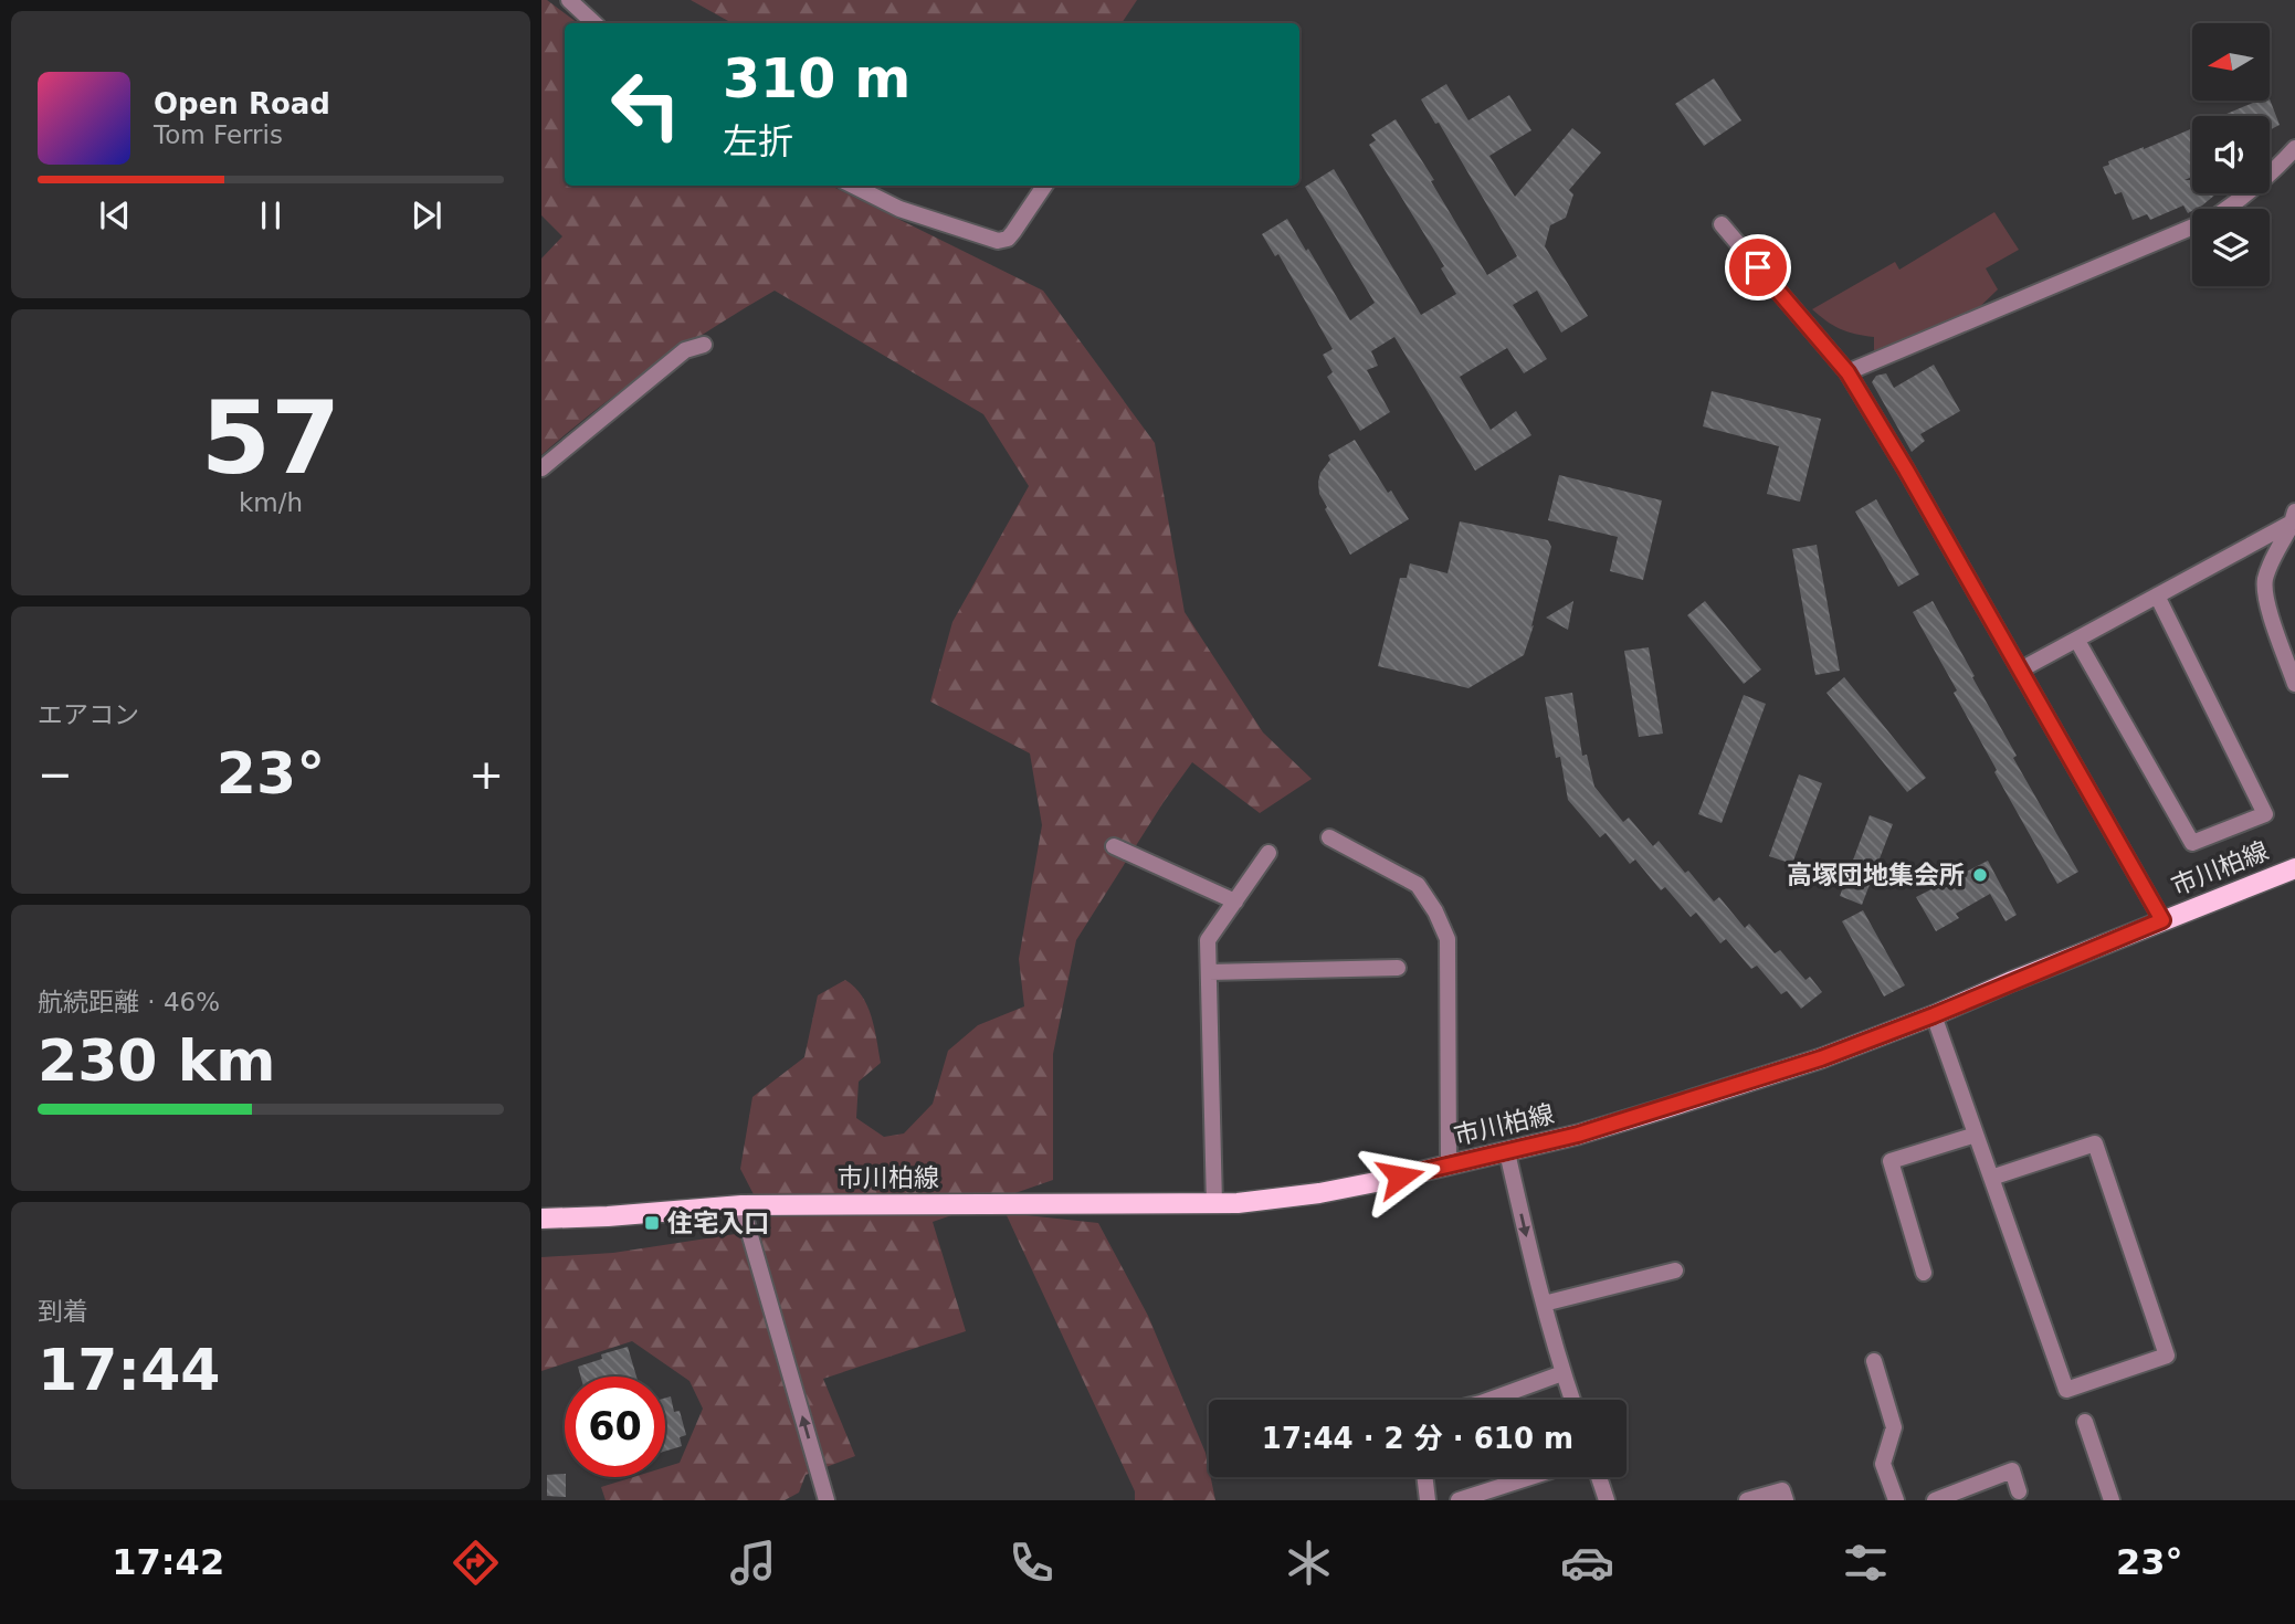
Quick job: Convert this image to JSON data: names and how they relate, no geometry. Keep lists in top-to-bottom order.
{
  "streets": {
    "main road": ["市川柏線"]
  },
  "places": {
    "other": ["高塚団地集会所"],
    "transit": ["住宅入口"]
  },
  "north": "left",
  "page": {
    "turn": ["310 m", "左折"],
    "song": ["Open Road", "Tom Ferris"],
    "tile": [
      ["57", "km/h"],
      "エアコン",
      ["航続距離 · 46%", "230 km"],
      ["到着", "17:44"]
    ],
    "heat": ["−", "23°", "+"],
    "limit": "60",
    "trip": "17:44 · 2 分 · 610 m",
    "tabs": ["17:42", "23°"]
  }
}
